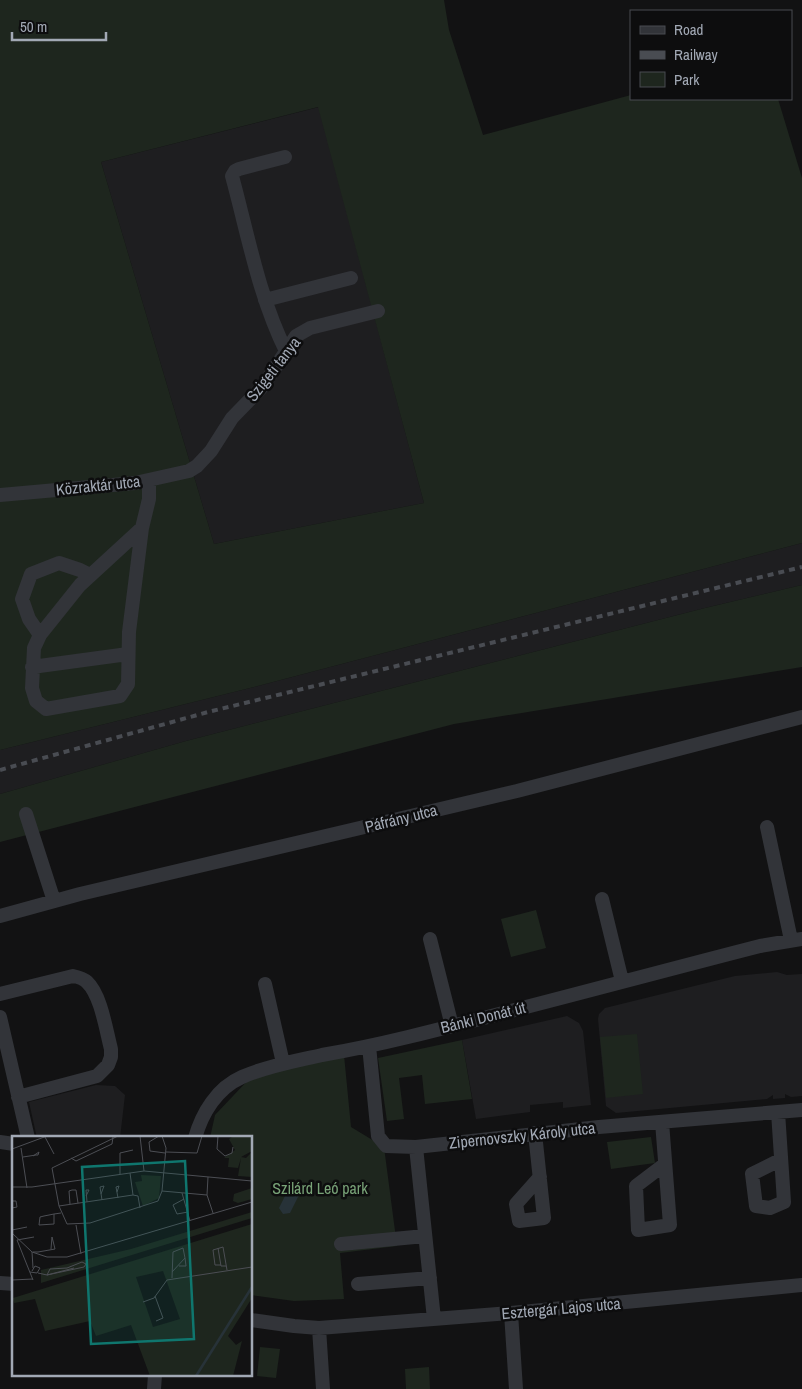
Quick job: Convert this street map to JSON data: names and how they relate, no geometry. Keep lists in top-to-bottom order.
{
  "streets": {
    "street": [
      "Szigeti tanya",
      "Közraktár utca",
      "Páfrány utca",
      "Bánki Donát út",
      "Zipernovszky Károly utca",
      "Esztergár Lajos utca"
    ]
  },
  "crossings": [
    ["Szigeti tanya", "Közraktár utca"],
    ["Bánki Donát út", "Zipernovszky Károly utca"]
  ],
  "parks": ["Szilárd Leó park"],
  "legend": ["Road", "Railway", "Park"],
  "scale_bar": "50 m"
}
